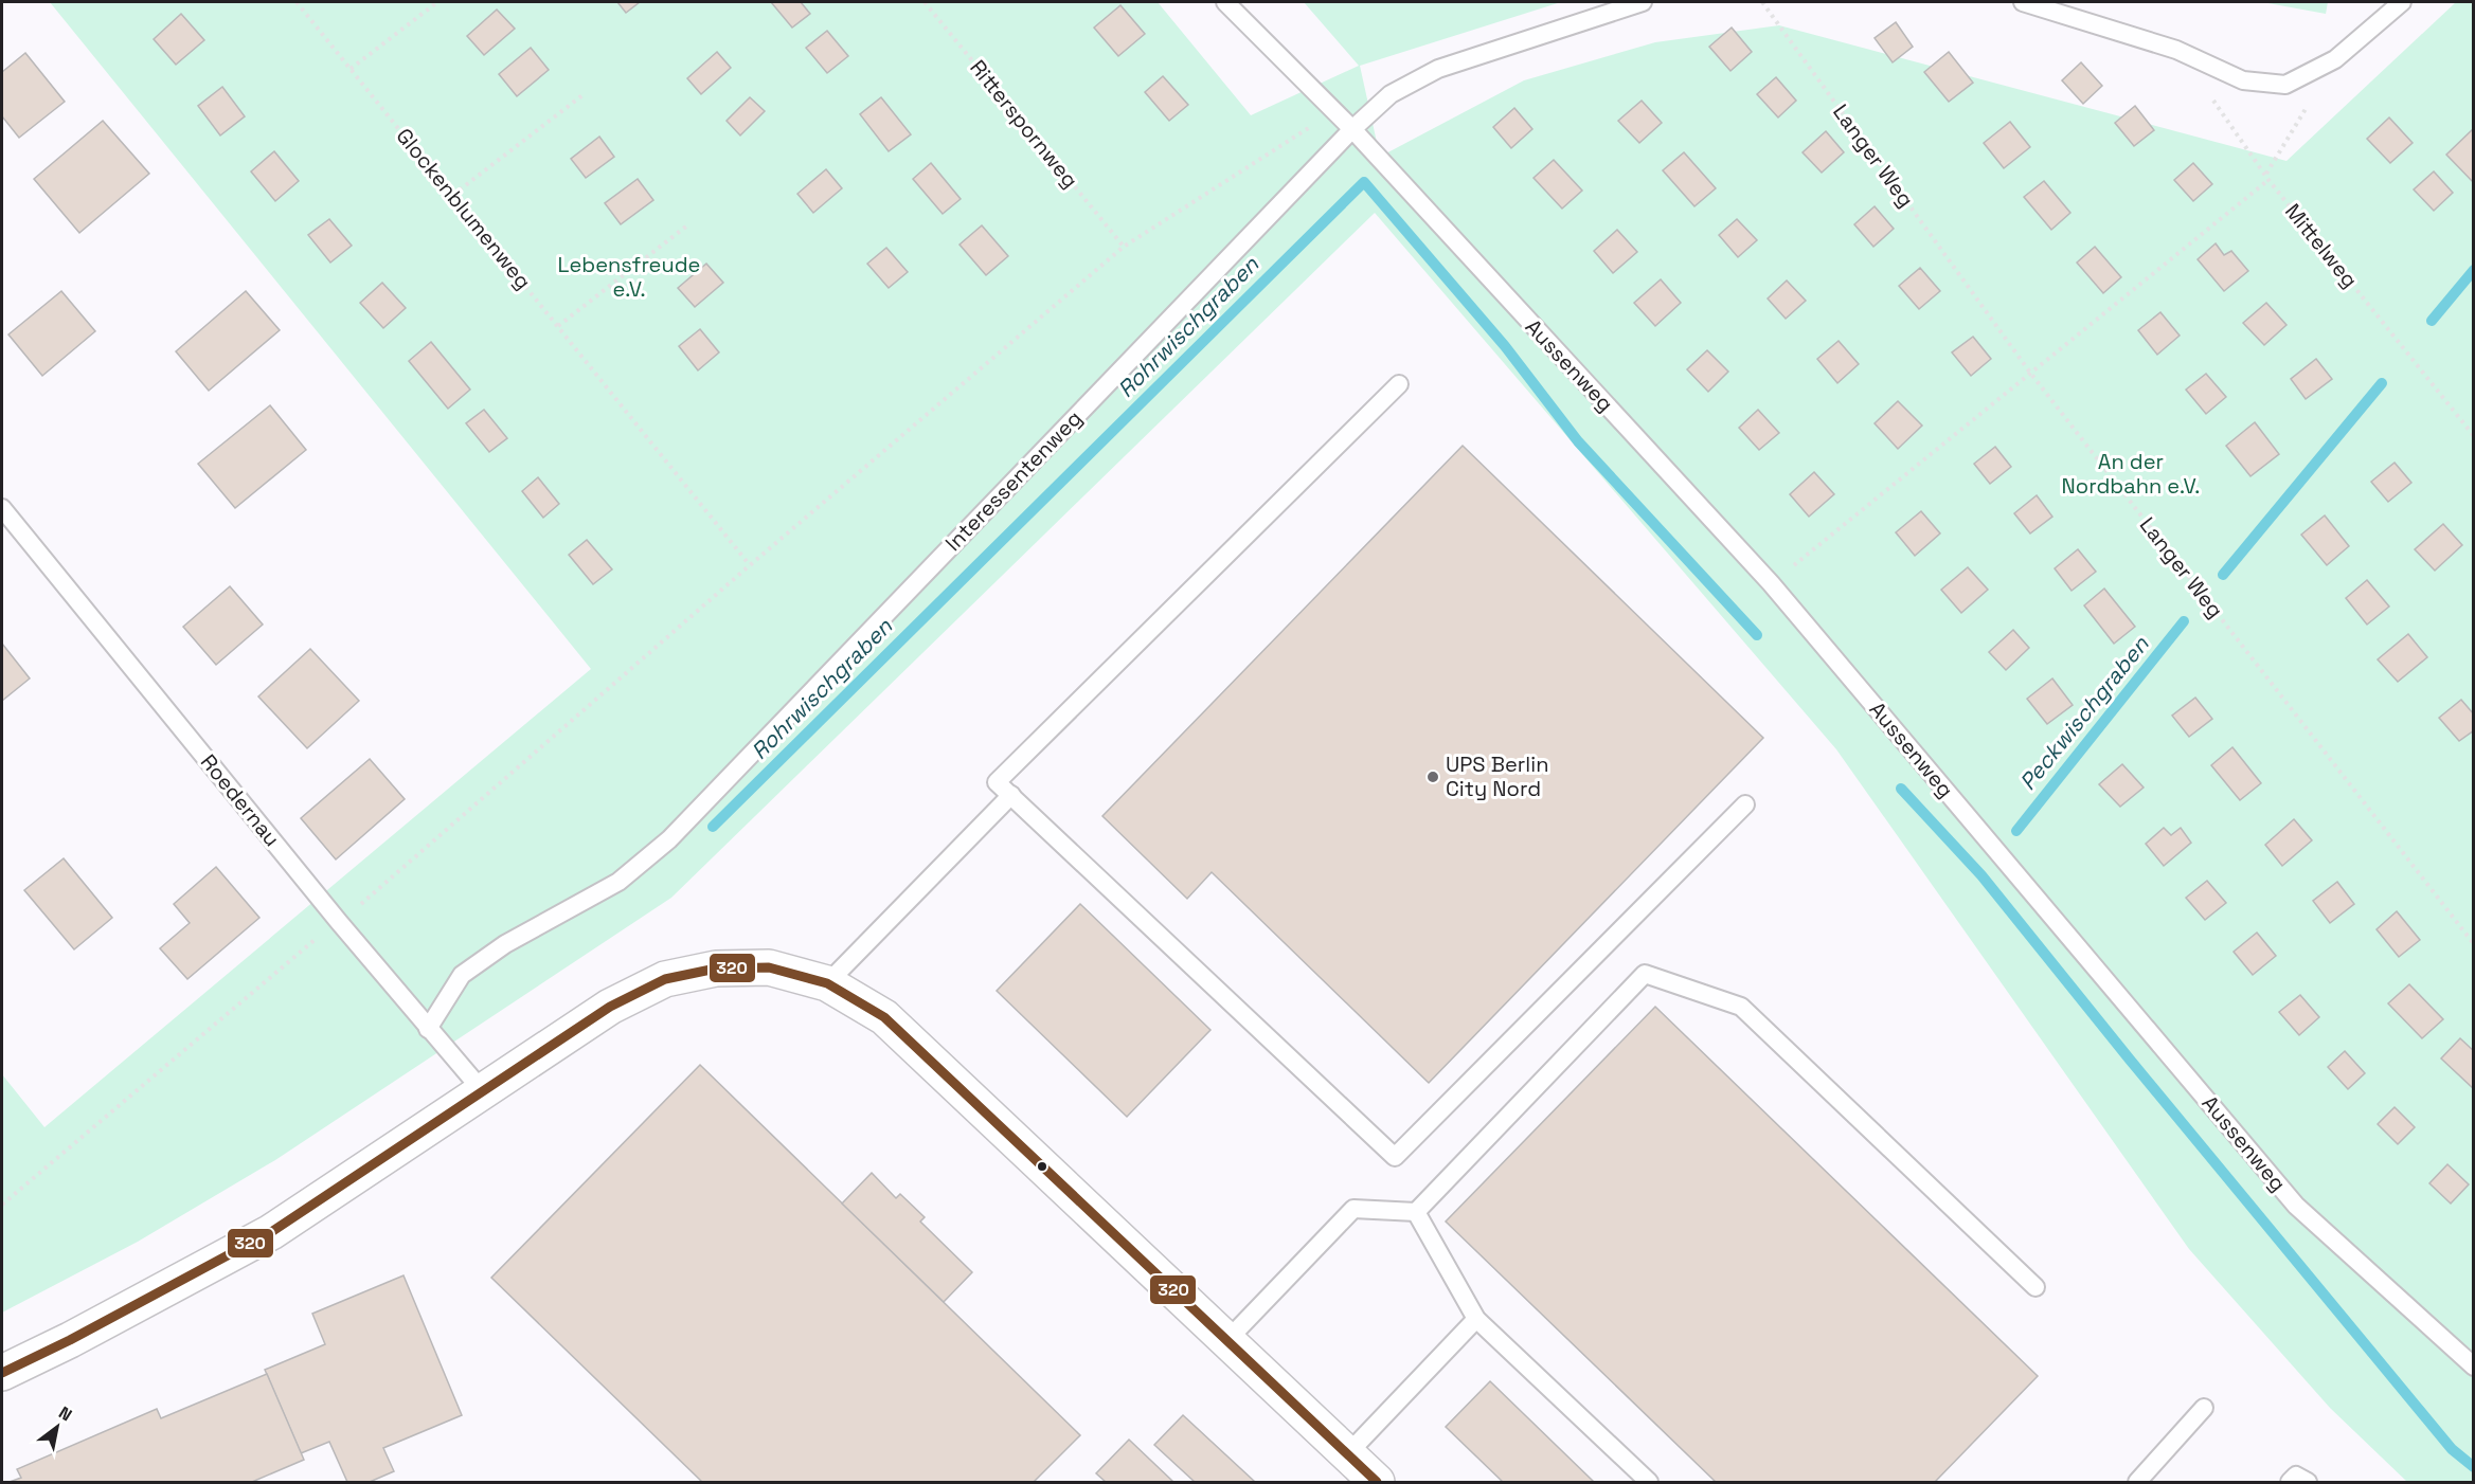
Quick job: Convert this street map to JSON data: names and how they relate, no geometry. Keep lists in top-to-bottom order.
{
  "streets": {
    "lane": ["Aussenweg", "Interessentenweg", "Roedernau"],
    "path": [
      "Ritterspornweg",
      "Langer Weg",
      "Glockenblumenweg",
      "Mittelweg"
    ]
  },
  "crossings": [
    ["Aussenweg", "Interessentenweg"],
    ["Interessentenweg", "Roedernau"]
  ],
  "water": ["Rohrwischgraben", "Peckwischgraben"],
  "parks": ["Lebensfreude e.V.", "An der Nordbahn e.V."],
  "places": ["UPS Berlin City Nord"],
  "lines": ["transit line 320"],
  "north": "top right"
}
